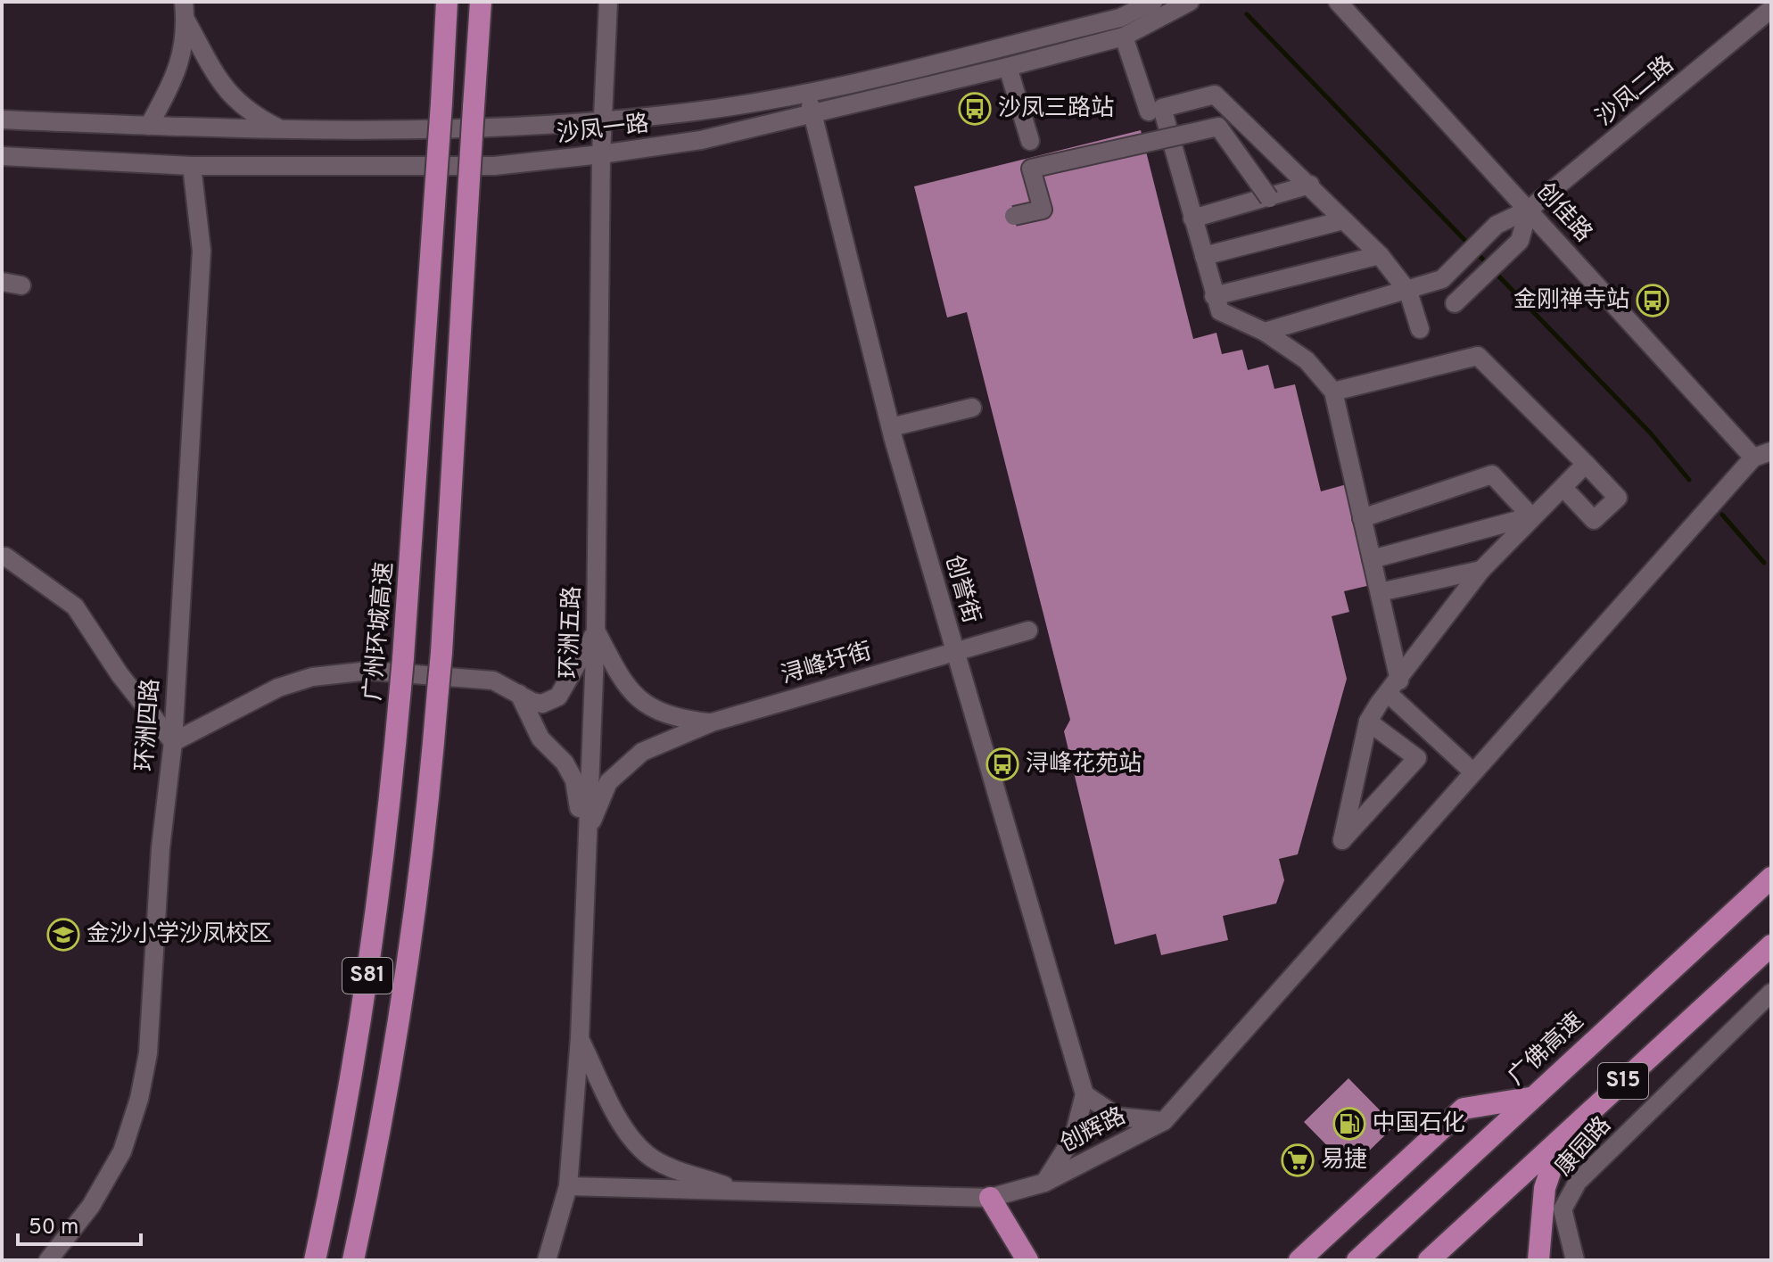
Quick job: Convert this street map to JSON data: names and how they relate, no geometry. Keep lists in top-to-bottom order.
{
  "streets": {
    "highway": [
      "广州环城高速",
      "S81",
      "广佛高速",
      "S15"
    ],
    "street": [
      "沙凤二路",
      "沙凤一路",
      "创佳路",
      "创誉街",
      "环洲五路",
      "浔峰圩街",
      "环洲四路",
      "创辉路",
      "康园路"
    ]
  },
  "crossings": [
    ["沙凤二路", "创佳路"],
    ["沙凤一路", "创誉街"],
    ["沙凤一路", "环洲五路"],
    ["沙凤一路", "环洲四路"],
    ["创誉街", "浔峰圩街"],
    ["环洲五路", "浔峰圩街"],
    ["环洲五路", "创辉路"]
  ],
  "places": {
    "bus stop": ["沙凤三路站", "金刚禅寺站", "浔峰花苑站"],
    "school or university": ["金沙小学沙凤校区"],
    "fuel station": ["中国石化"],
    "supermarket": ["易捷"]
  },
  "scale_bar": "50 m"
}
